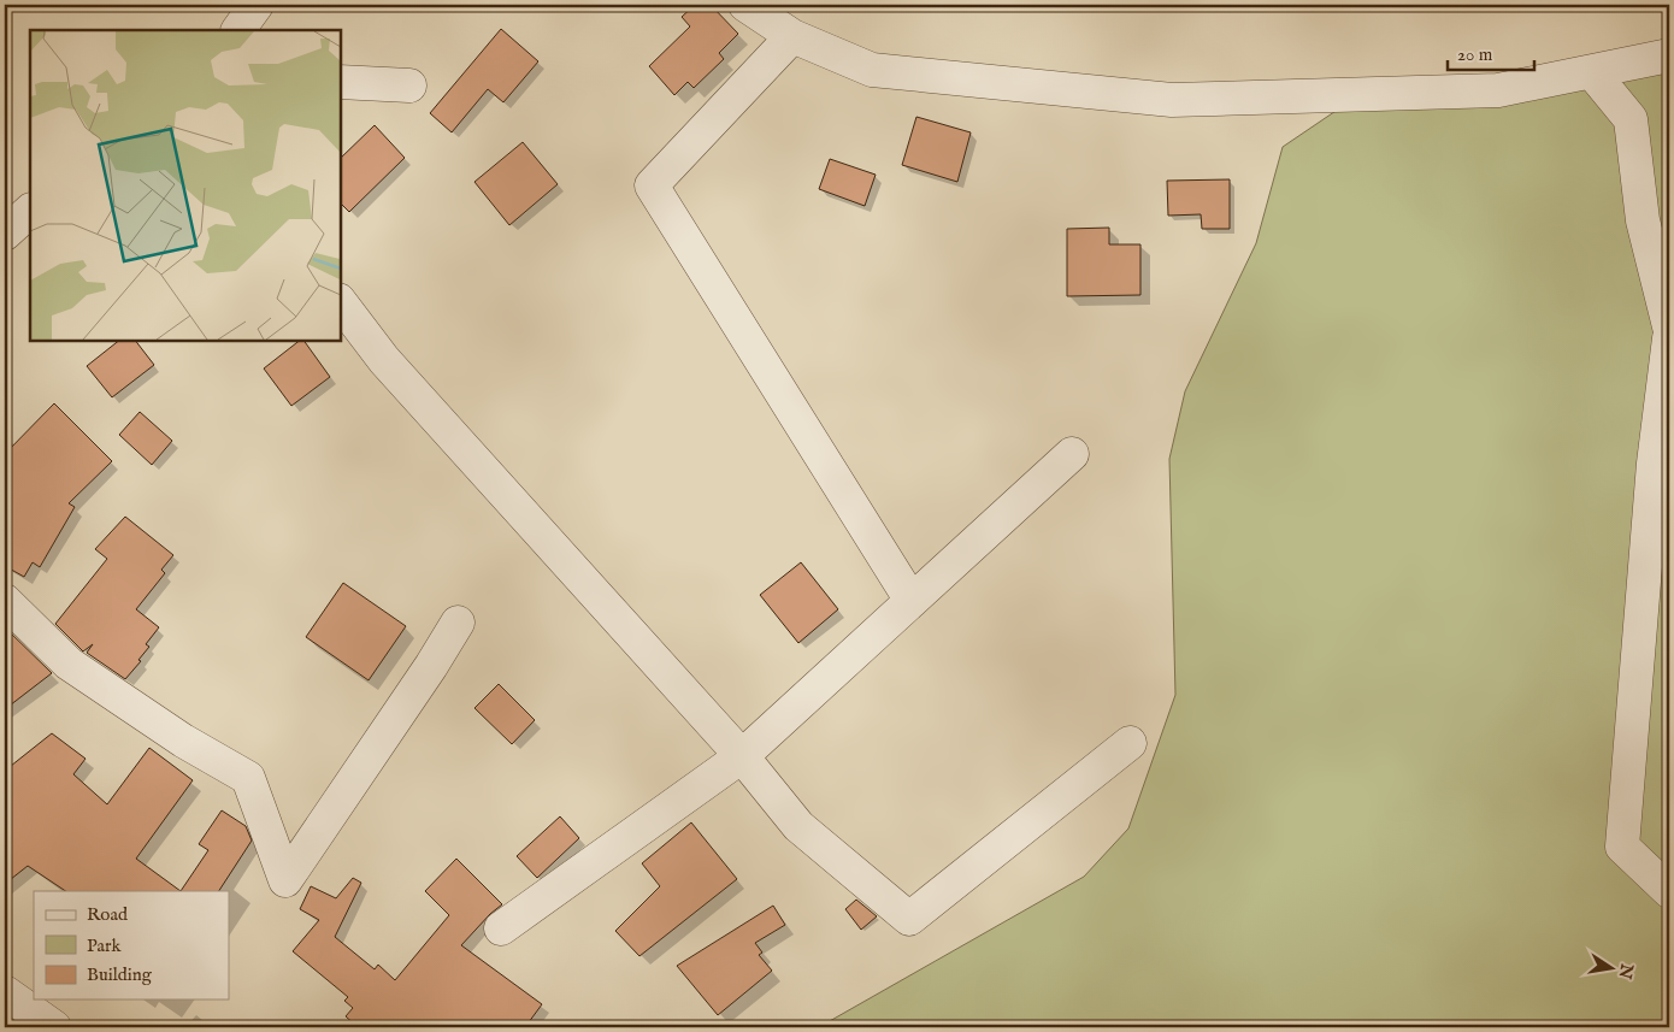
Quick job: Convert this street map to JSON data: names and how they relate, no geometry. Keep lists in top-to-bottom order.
{
  "legend": ["Road", "Park", "Building"],
  "scale_bar": "20 m",
  "north": "right"
}
